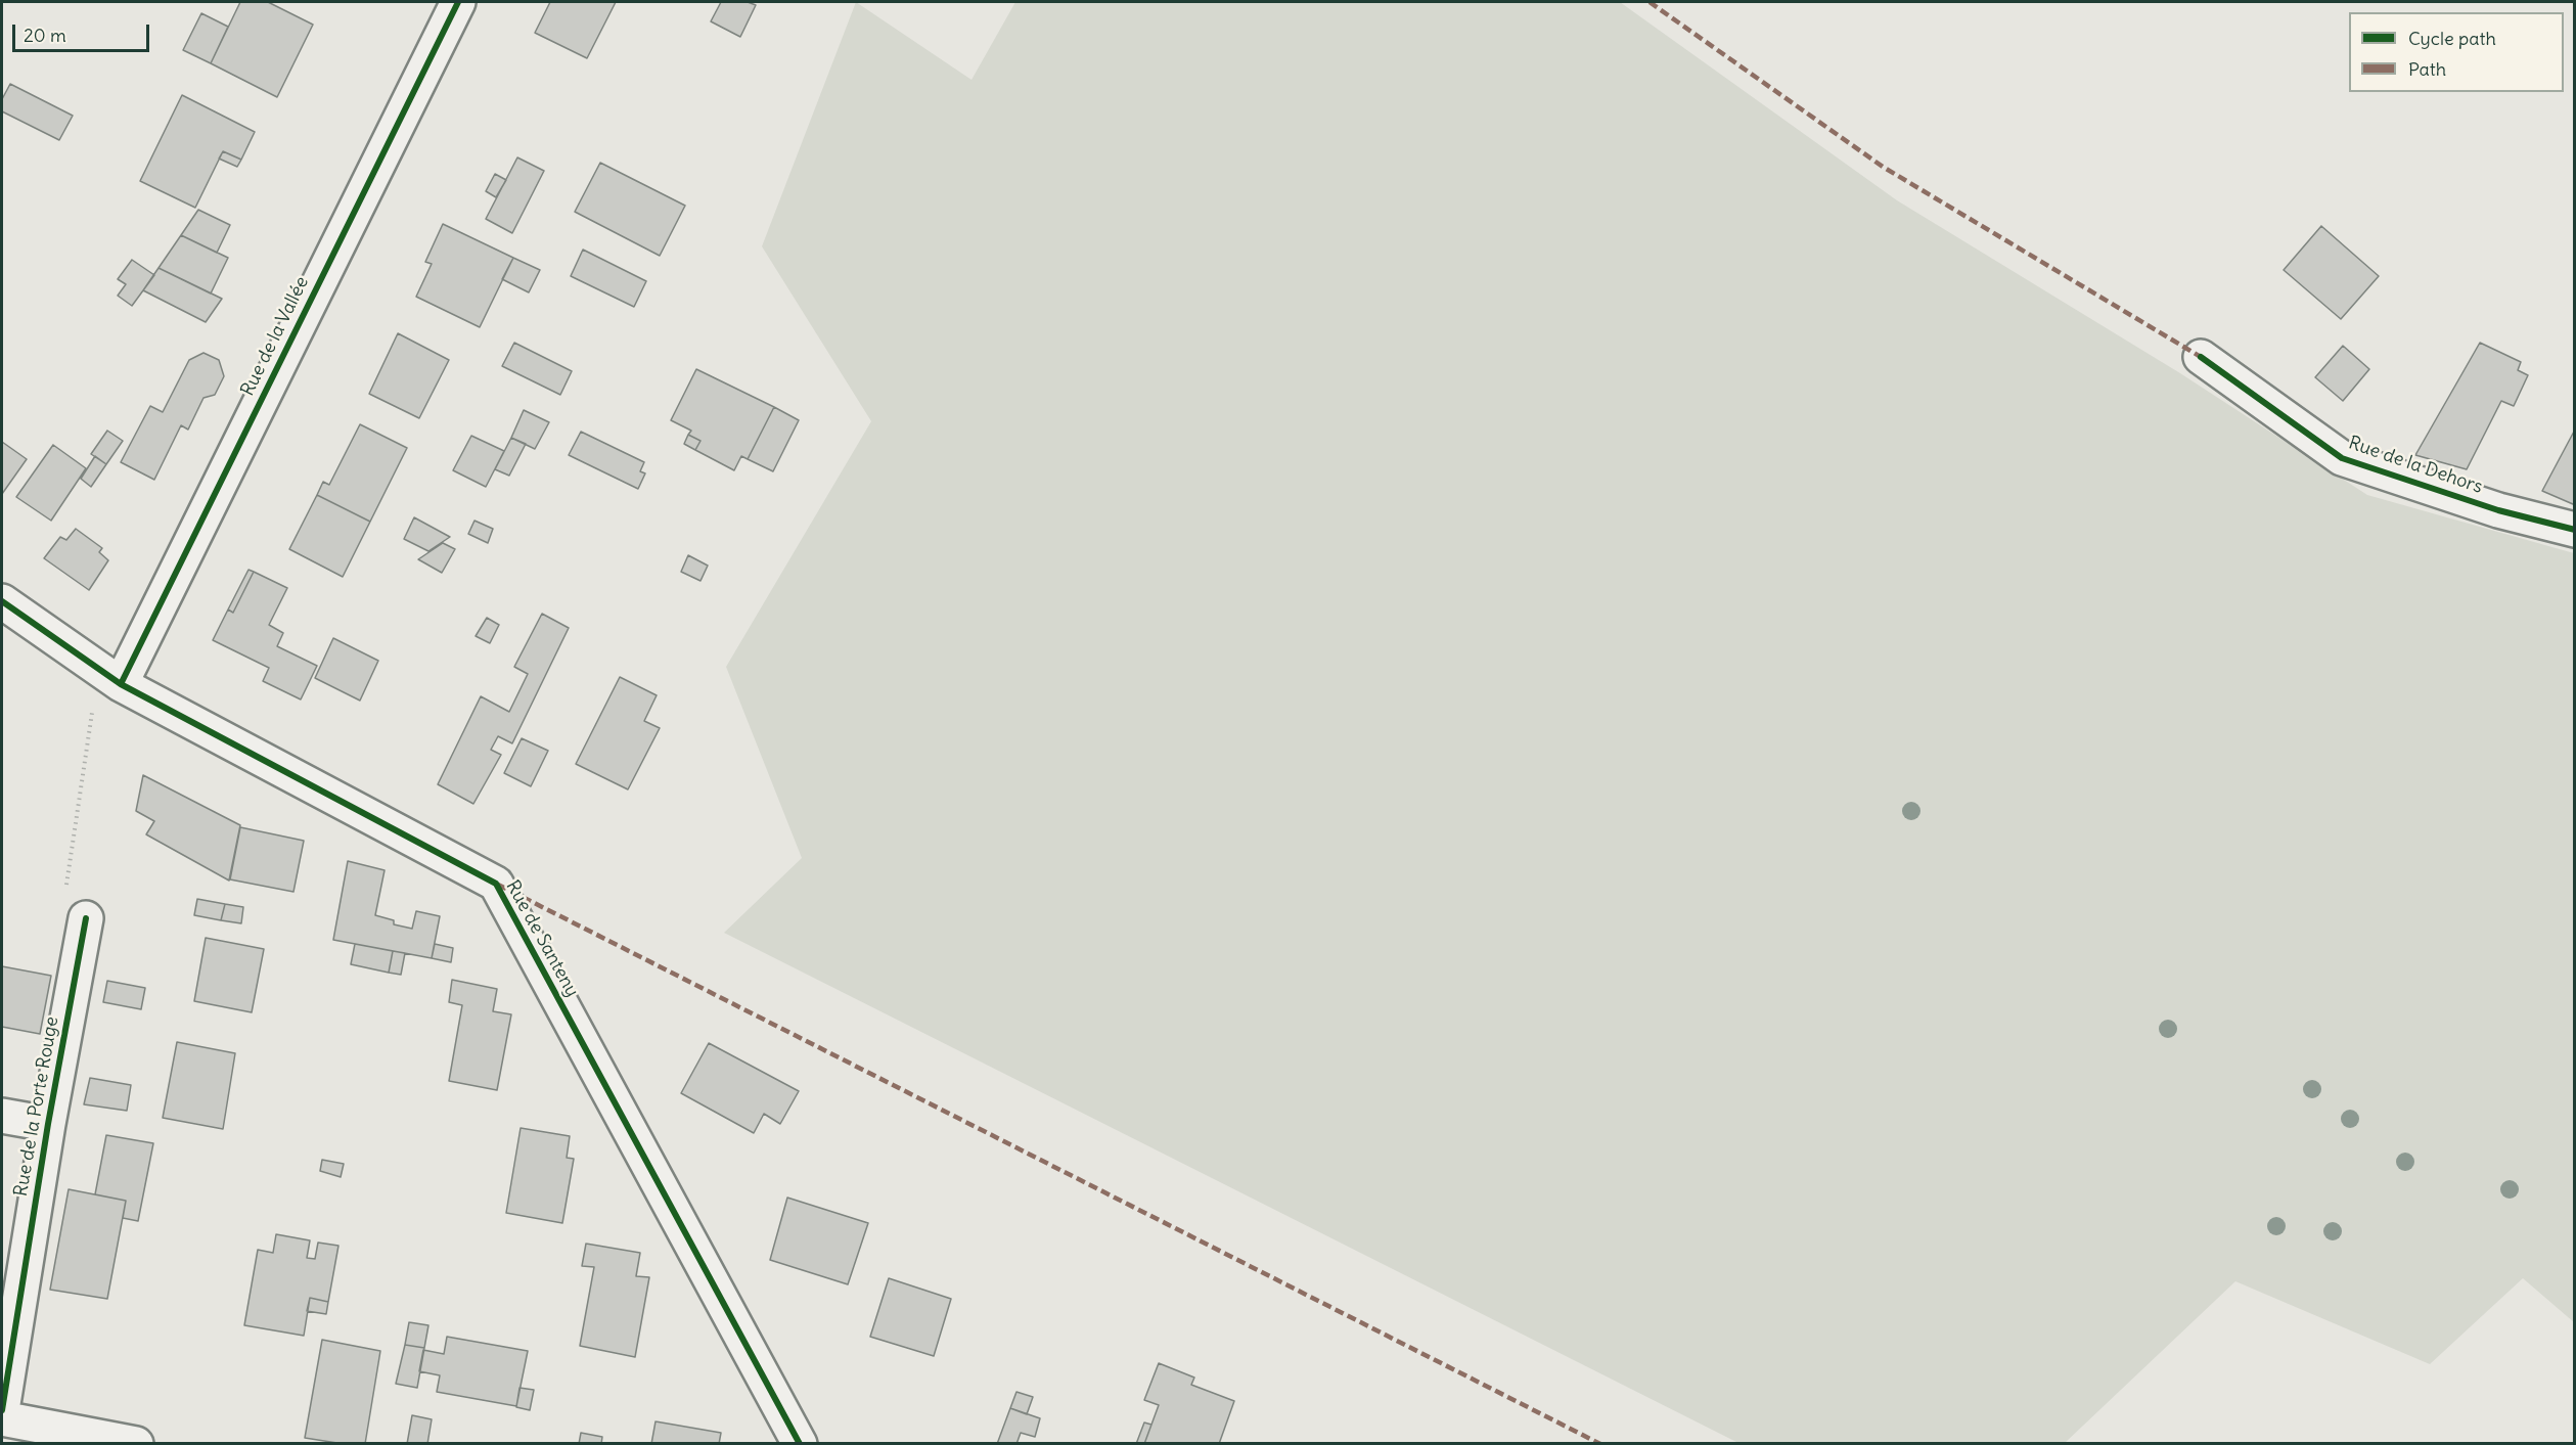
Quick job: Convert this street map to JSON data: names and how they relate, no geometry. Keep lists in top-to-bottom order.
{
  "streets": {
    "street": [
      "Rue de la Vallée",
      "Rue de la Dehors",
      "Rue de Santeny",
      "Rue de la Porte Rouge"
    ]
  },
  "crossings": [
    ["Rue de la Vallée", "Rue de Santeny"]
  ],
  "legend": ["Cycle path", "Path"],
  "scale_bar": "20 m"
}
